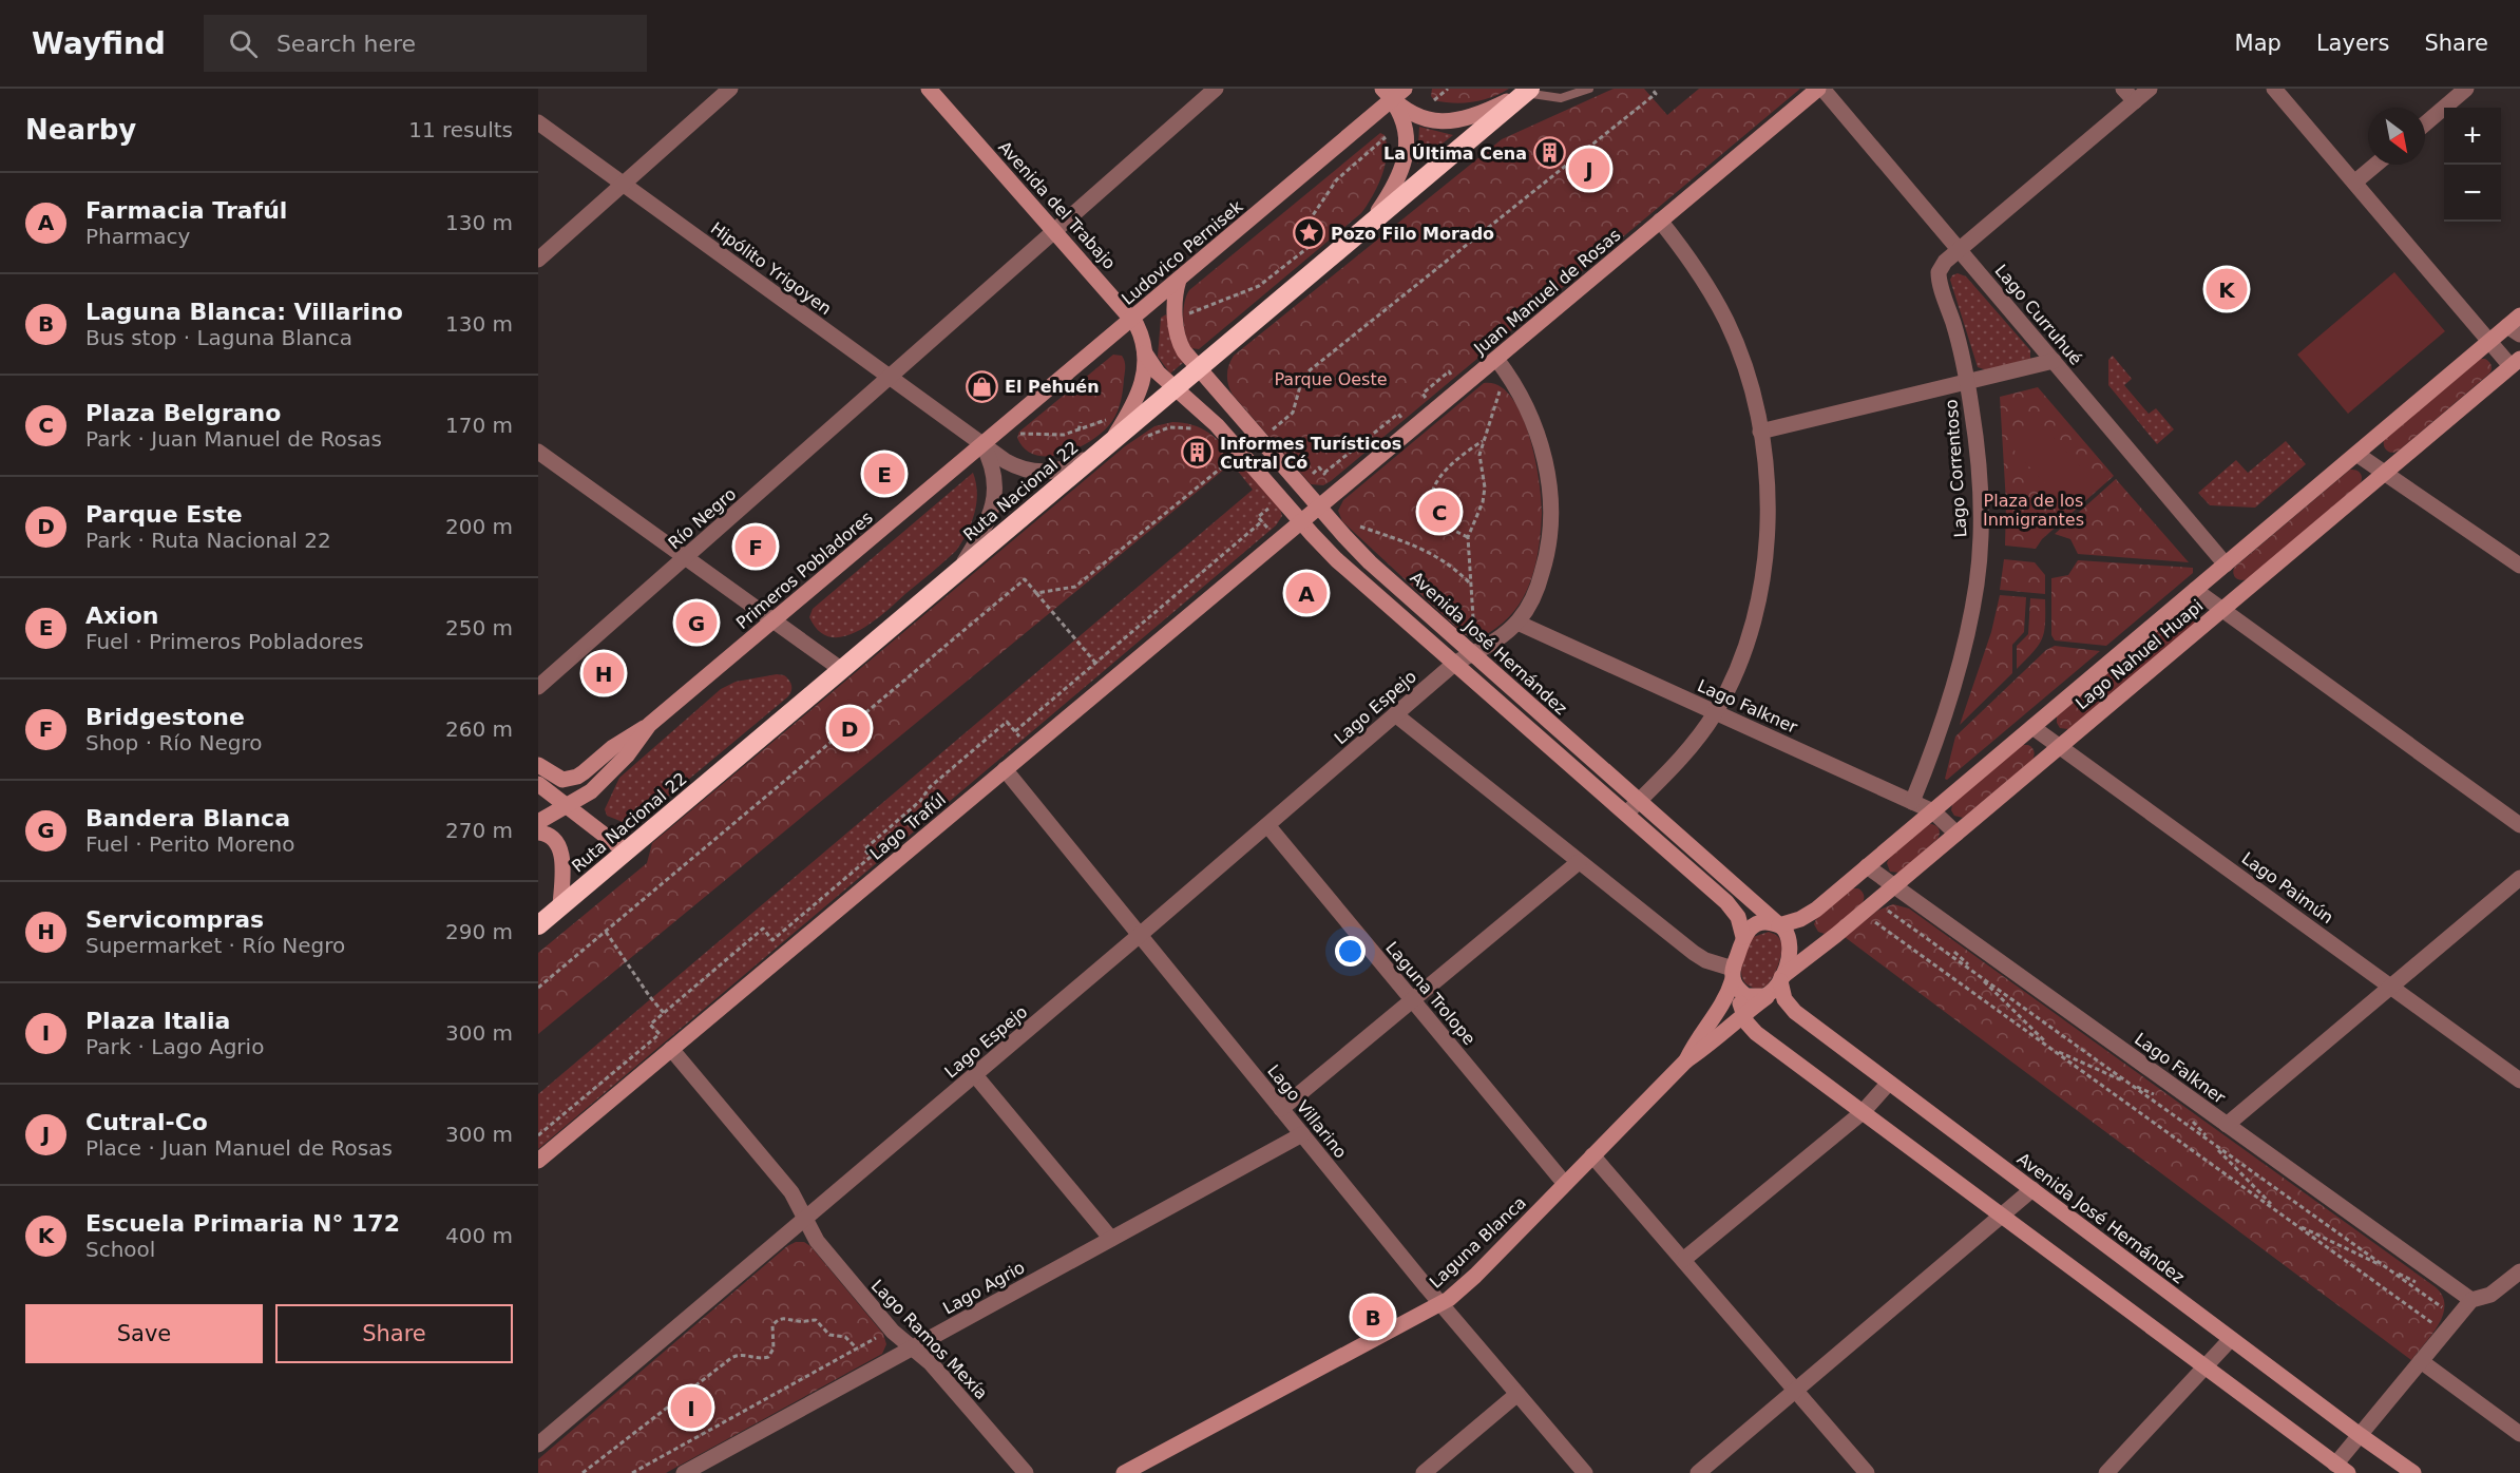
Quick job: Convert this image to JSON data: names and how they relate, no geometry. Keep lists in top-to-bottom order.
{
  "streets": {
    "highway": ["Ruta Nacional 22"],
    "street": [
      "Avenida del Trabajo",
      "Ludovico Pernisek",
      "Hipólito Yrigoyen",
      "Juan Manuel de Rosas",
      "Lago Curruhué",
      "Lago Correntoso",
      "Río Negro",
      "Primeros Pobladores",
      "Avenida José Hernández",
      "Lago Nahuel Huapi",
      "Lago Falkner",
      "Lago Espejo",
      "Lago Trafúl",
      "Lago Paimún",
      "Laguna Trolope",
      "Lago Villarino",
      "Laguna Blanca",
      "Lago Agrio",
      "Lago Ramos Mexía"
    ]
  },
  "crossings": [
    ["Avenida del Trabajo", "Ludovico Pernisek"],
    ["Avenida del Trabajo", "Hipólito Yrigoyen"],
    ["Avenida del Trabajo", "Ruta Nacional 22"],
    ["Avenida del Trabajo", "Río Negro"],
    ["Ludovico Pernisek", "Hipólito Yrigoyen"],
    ["Ludovico Pernisek", "Primeros Pobladores"],
    ["Hipólito Yrigoyen", "Ruta Nacional 22"],
    ["Hipólito Yrigoyen", "Río Negro"],
    ["Hipólito Yrigoyen", "Primeros Pobladores"],
    ["Juan Manuel de Rosas", "Lago Curruhué"],
    ["Juan Manuel de Rosas", "Avenida José Hernández"],
    ["Juan Manuel de Rosas", "Lago Trafúl"],
    ["Lago Curruhué", "Lago Correntoso"],
    ["Lago Curruhué", "Lago Nahuel Huapi"],
    ["Lago Correntoso", "Lago Falkner"],
    ["Ruta Nacional 22", "Avenida José Hernández"],
    ["Avenida José Hernández", "Lago Nahuel Huapi"],
    ["Avenida José Hernández", "Lago Espejo"],
    ["Avenida José Hernández", "Laguna Blanca"],
    ["Lago Nahuel Huapi", "Lago Falkner"],
    ["Lago Nahuel Huapi", "Lago Paimún"],
    ["Lago Nahuel Huapi", "Laguna Blanca"],
    ["Lago Falkner", "Lago Espejo"],
    ["Lago Espejo", "Laguna Trolope"],
    ["Lago Espejo", "Lago Villarino"],
    ["Lago Espejo", "Lago Ramos Mexía"],
    ["Lago Trafúl", "Lago Villarino"],
    ["Lago Trafúl", "Lago Ramos Mexía"],
    ["Laguna Trolope", "Laguna Blanca"],
    ["Lago Villarino", "Laguna Blanca"],
    ["Lago Villarino", "Lago Agrio"],
    ["Lago Agrio", "Lago Ramos Mexía"]
  ],
  "parks": ["Parque Oeste", "Plaza de los Inmigrantes"],
  "places": {
    "building": ["La Última Cena", "Informes Turísticos Cutral Có"],
    "place": ["Pozo Filo Morado"],
    "shop": ["El Pehuén"]
  },
  "north": "bottom right",
  "page": {
    "header": "Wayfind",
    "search": "Search here",
    "nav": ["Map", "Layers", "Share"],
    "heading": ["Nearby", "11 results"],
    "map_buttons": ["+", "−"],
    "pins": [
      "J",
      "K",
      "E",
      "C",
      "F",
      "A",
      "G",
      "H",
      "D",
      "B",
      "I"
    ],
    "list": [
      {
        "mark": "A",
        "name": "Farmacia Trafúl",
        "note": "Pharmacy",
        "value": "130 m"
      },
      {
        "mark": "B",
        "name": "Laguna Blanca: Villarino",
        "note": "Bus stop · Laguna Blanca",
        "value": "130 m"
      },
      {
        "mark": "C",
        "name": "Plaza Belgrano",
        "note": "Park · Juan Manuel de Rosas",
        "value": "170 m"
      },
      {
        "mark": "D",
        "name": "Parque Este",
        "note": "Park · Ruta Nacional 22",
        "value": "200 m"
      },
      {
        "mark": "E",
        "name": "Axion",
        "note": "Fuel · Primeros Pobladores",
        "value": "250 m"
      },
      {
        "mark": "F",
        "name": "Bridgestone",
        "note": "Shop · Río Negro",
        "value": "260 m"
      },
      {
        "mark": "G",
        "name": "Bandera Blanca",
        "note": "Fuel · Perito Moreno",
        "value": "270 m"
      },
      {
        "mark": "H",
        "name": "Servicompras",
        "note": "Supermarket · Río Negro",
        "value": "290 m"
      },
      {
        "mark": "I",
        "name": "Plaza Italia",
        "note": "Park · Lago Agrio",
        "value": "300 m"
      },
      {
        "mark": "J",
        "name": "Cutral-Co",
        "note": "Place · Juan Manuel de Rosas",
        "value": "300 m"
      },
      {
        "mark": "K",
        "name": "Escuela Primaria N° 172",
        "note": "School",
        "value": "400 m"
      }
    ],
    "buttons": ["Save", "Share"]
  }
}
